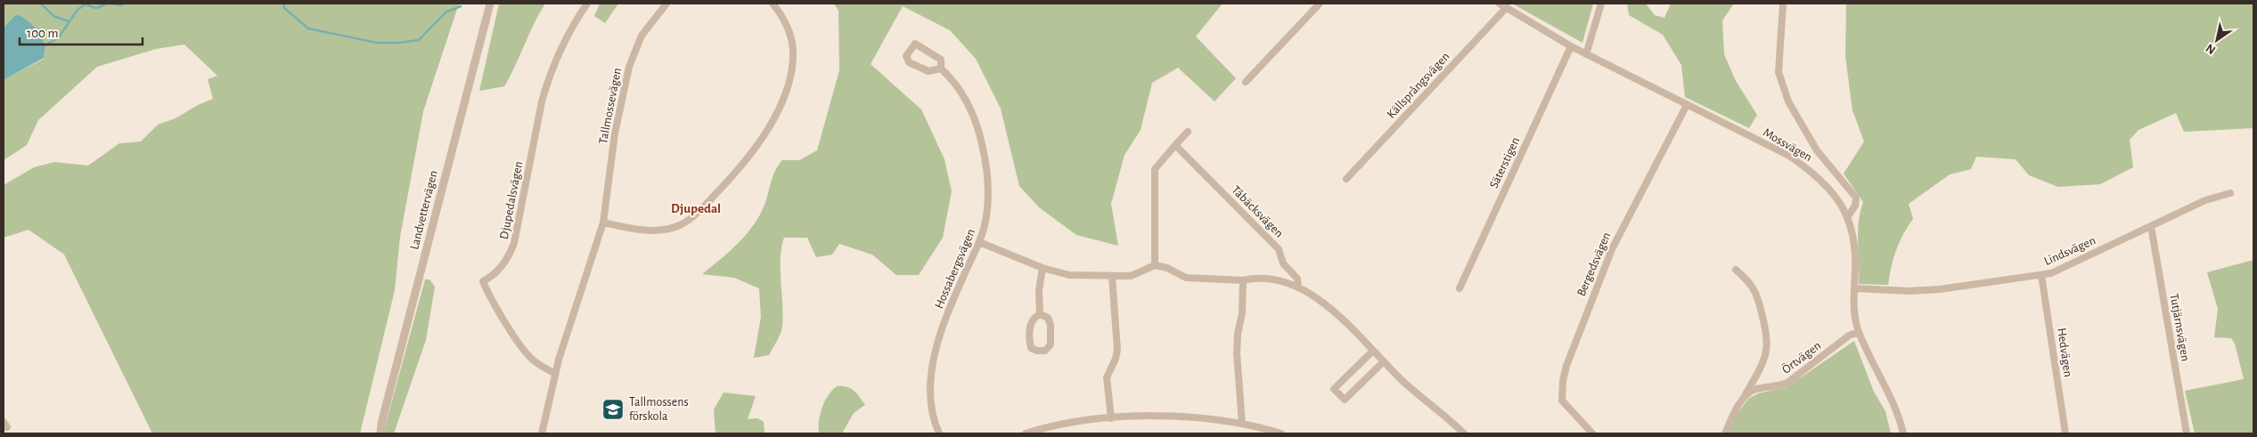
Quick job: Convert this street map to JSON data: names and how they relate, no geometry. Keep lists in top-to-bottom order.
{
  "streets": {
    "street": [
      "Källsprångsvägen",
      "Tallmossevägen",
      "Mossvägen",
      "Säterstigen",
      "Djupedalsvägen",
      "Landvettervägen",
      "Tåbäcksvägen",
      "Lindsvägen",
      "Bergedsvägen",
      "Hossabergsvägen",
      "Tutjärnsvägen",
      "Hedvägen",
      "Örtvägen"
    ]
  },
  "crossings": [
    ["Källsprångsvägen", "Mossvägen"],
    ["Tallmossevägen", "Djupedalsvägen"],
    ["Mossvägen", "Säterstigen"],
    ["Mossvägen", "Lindsvägen"],
    ["Mossvägen", "Bergedsvägen"],
    ["Mossvägen", "Örtvägen"],
    ["Lindsvägen", "Tutjärnsvägen"],
    ["Lindsvägen", "Hedvägen"]
  ],
  "districts": ["Djupedal"],
  "places": {
    "school or university": ["Tallmossens förskola"]
  },
  "scale_bar": "100 m",
  "north": "bottom left"
}
